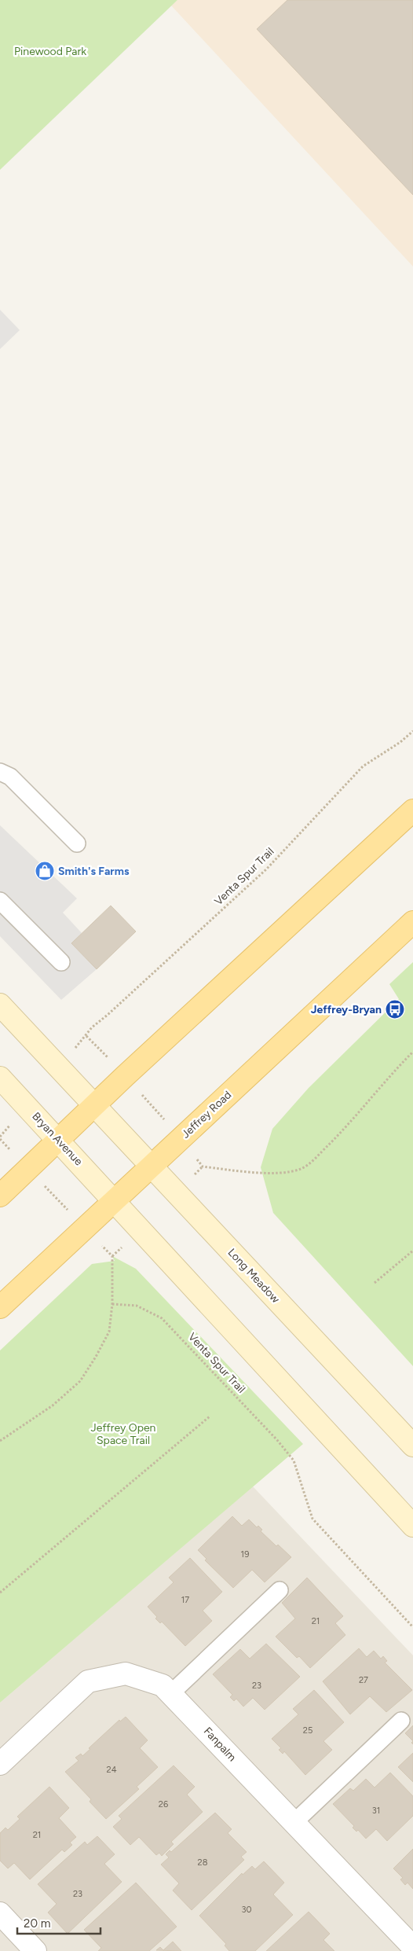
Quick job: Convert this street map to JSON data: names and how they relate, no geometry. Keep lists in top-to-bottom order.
{
  "streets": {
    "main road": ["Jeffrey Road"],
    "street": ["Bryan Avenue", "Long Meadow", "Fanpalm"],
    "path": ["Venta Spur Trail"]
  },
  "crossings": [
    ["Jeffrey Road", "Bryan Avenue"],
    ["Jeffrey Road", "Long Meadow"]
  ],
  "parks": ["Pinewood Park", "Jeffrey Open Space Trail"],
  "places": {
    "shop": ["Smith's Farms"],
    "bus stop": ["Jeffrey-Bryan"]
  },
  "house_numbers": [
    "19",
    "17",
    "21",
    "27",
    "23",
    "25",
    "24",
    "26",
    "31",
    "21",
    "28",
    "23",
    "30"
  ],
  "scale_bar": "20 m"
}
